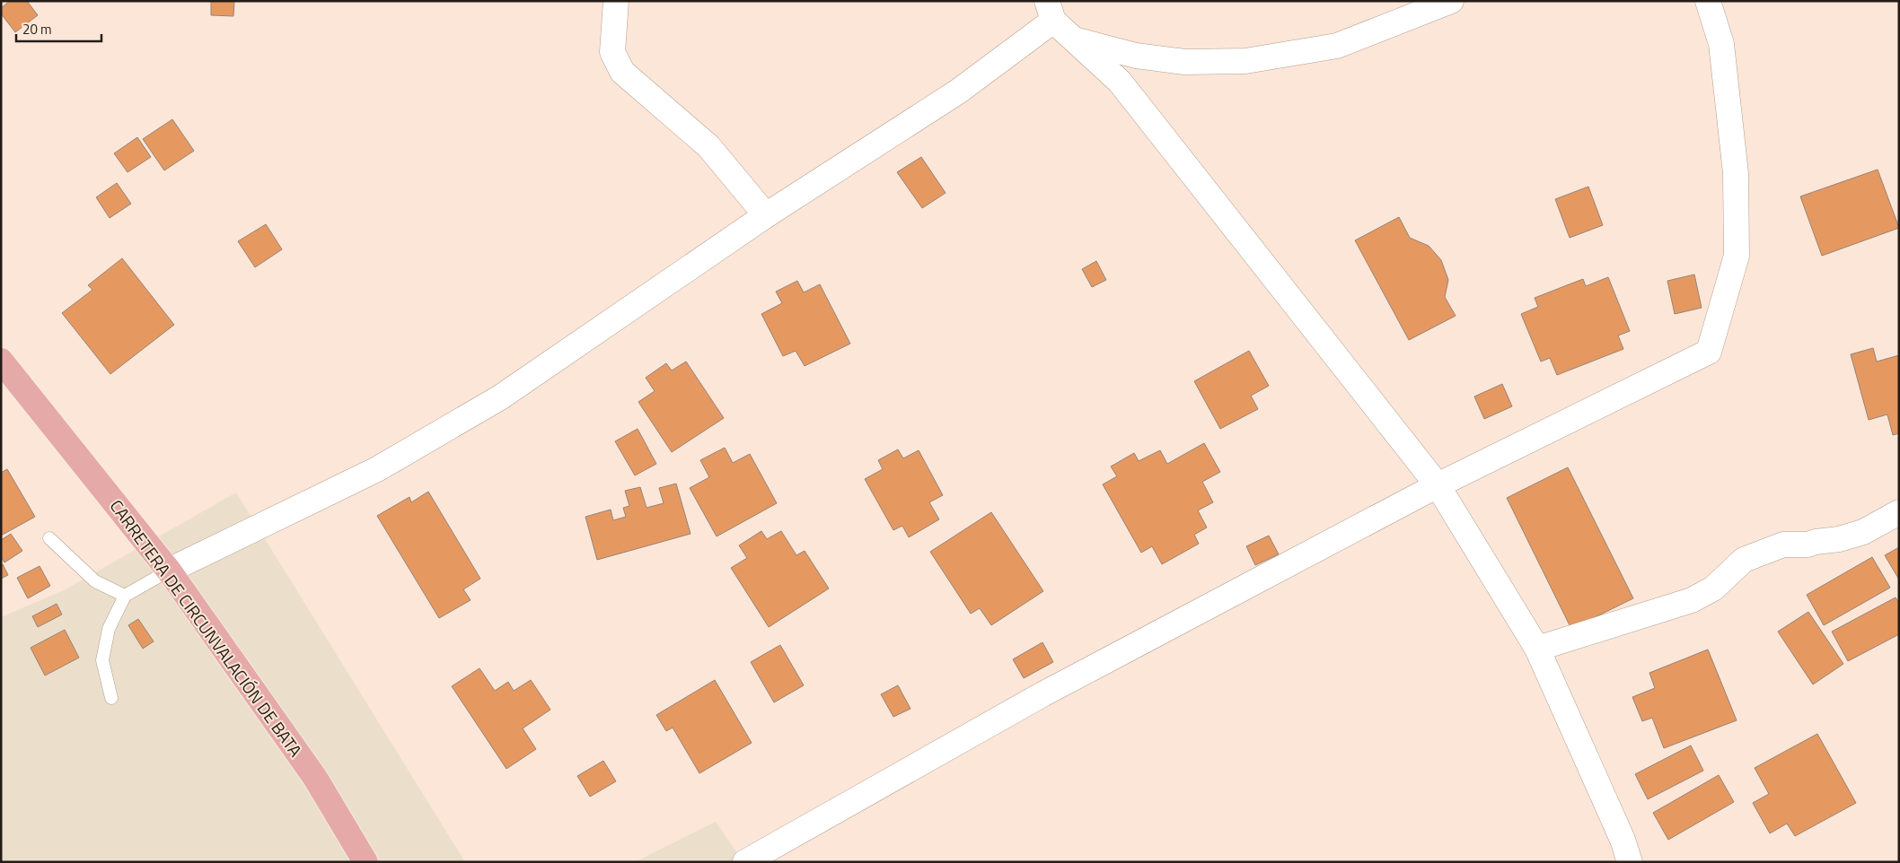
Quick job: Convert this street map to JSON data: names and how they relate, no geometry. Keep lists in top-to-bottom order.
{
  "streets": {
    "main road": ["CARRETERA DE CIRCUNVALACIÓN DE BATA"]
  },
  "scale_bar": "20 m"
}
